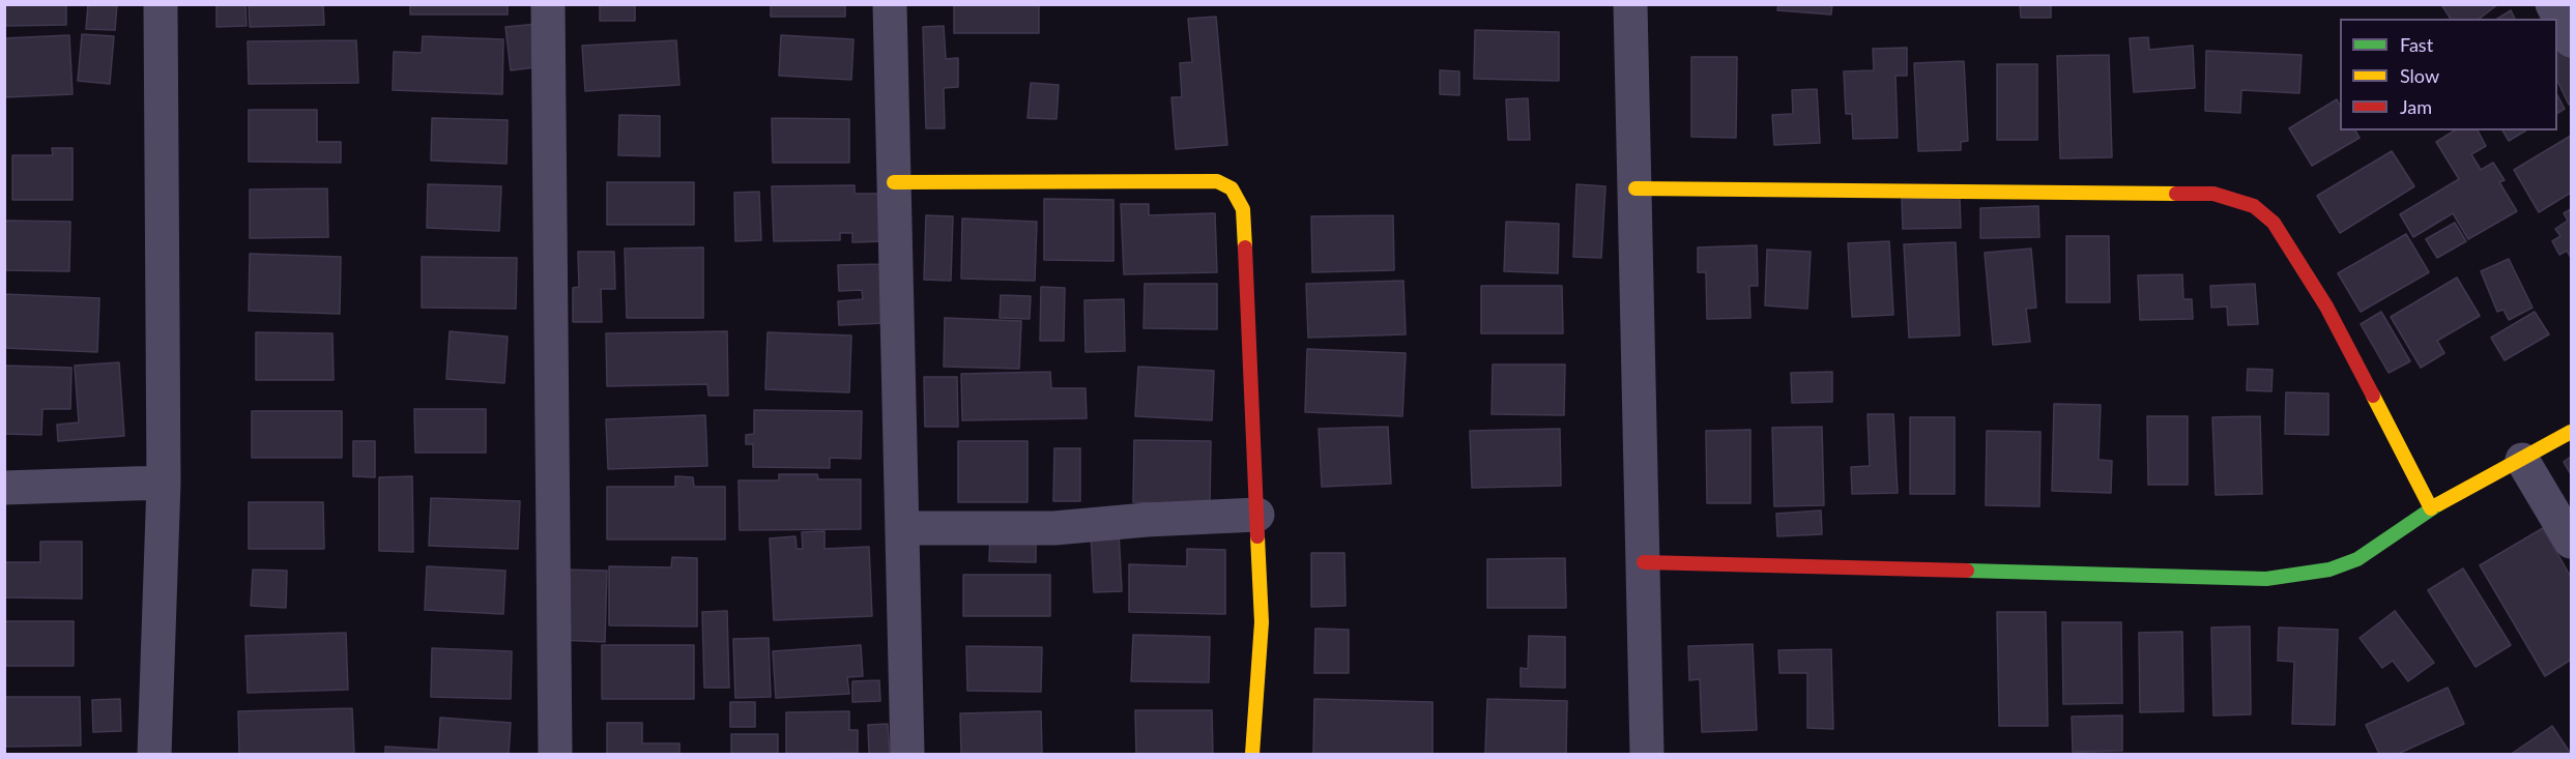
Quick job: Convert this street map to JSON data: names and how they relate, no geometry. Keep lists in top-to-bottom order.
{
  "legend": ["Fast", "Slow", "Jam"]
}
